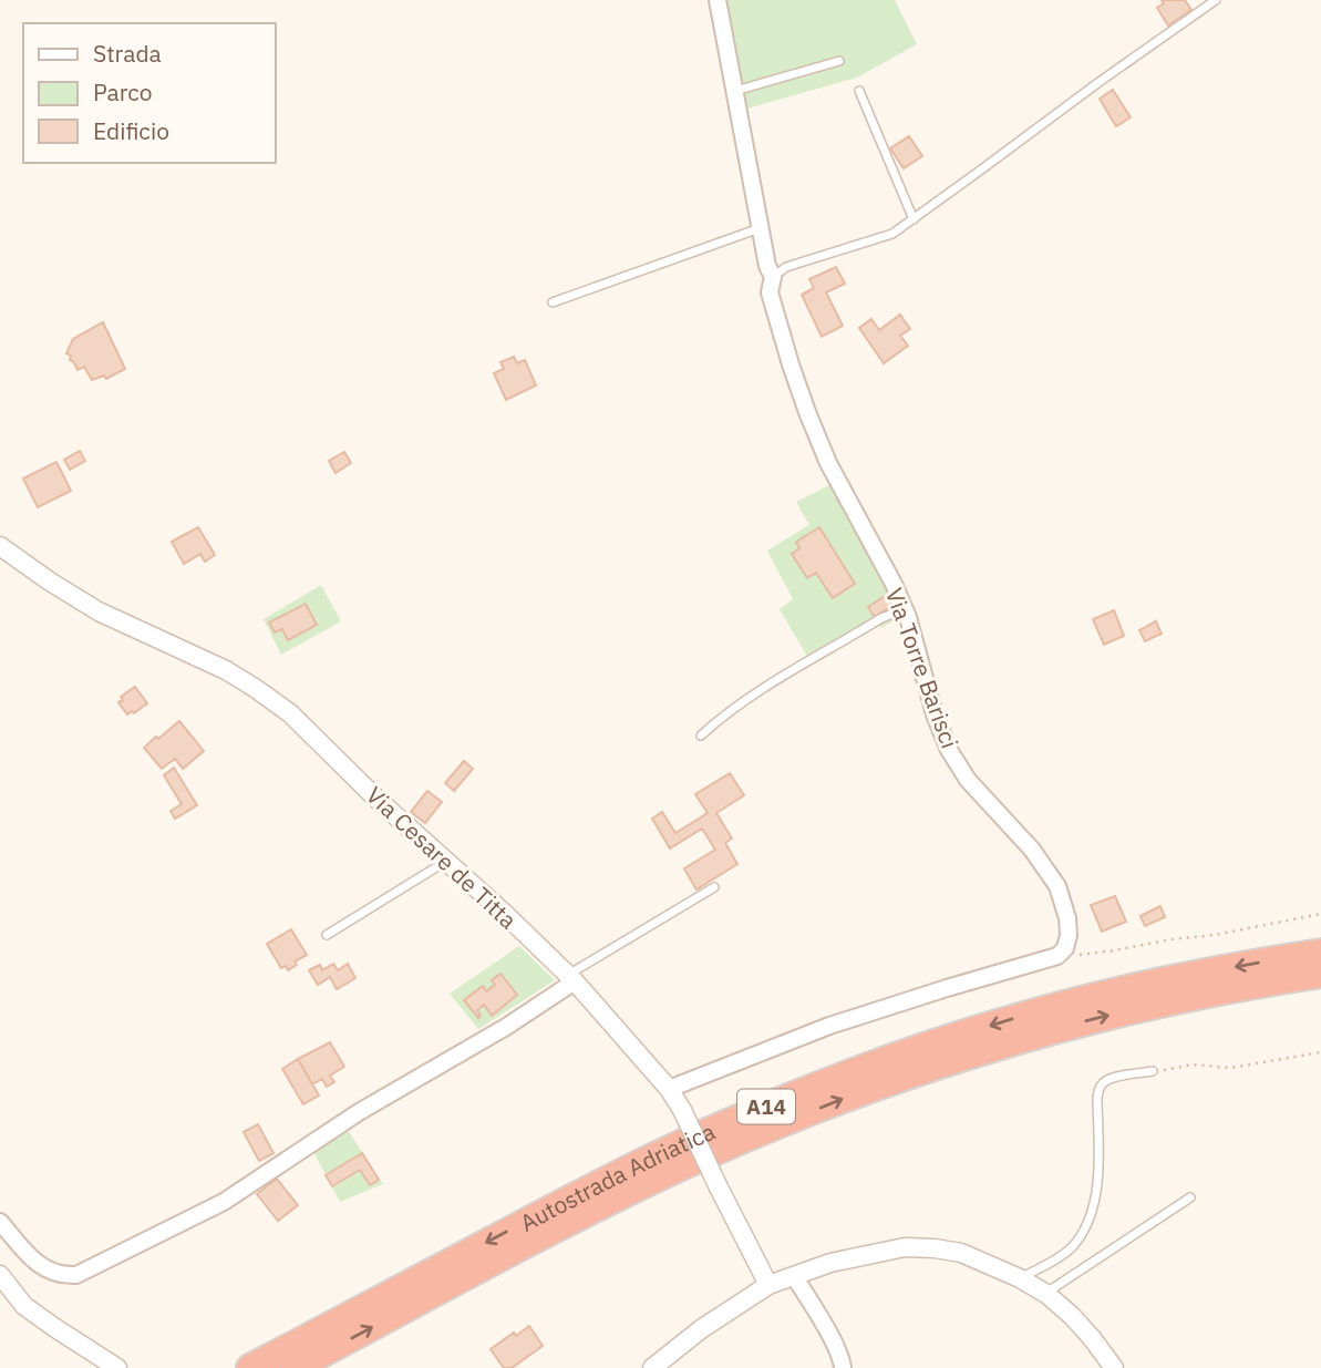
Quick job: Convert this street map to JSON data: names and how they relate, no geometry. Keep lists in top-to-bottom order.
{
  "streets": {
    "highway": ["A14", "Autostrada Adriatica"],
    "street": ["Via Torre Barisci", "Via Cesare de Titta"]
  },
  "legend": ["Strada", "Parco", "Edificio"]
}
